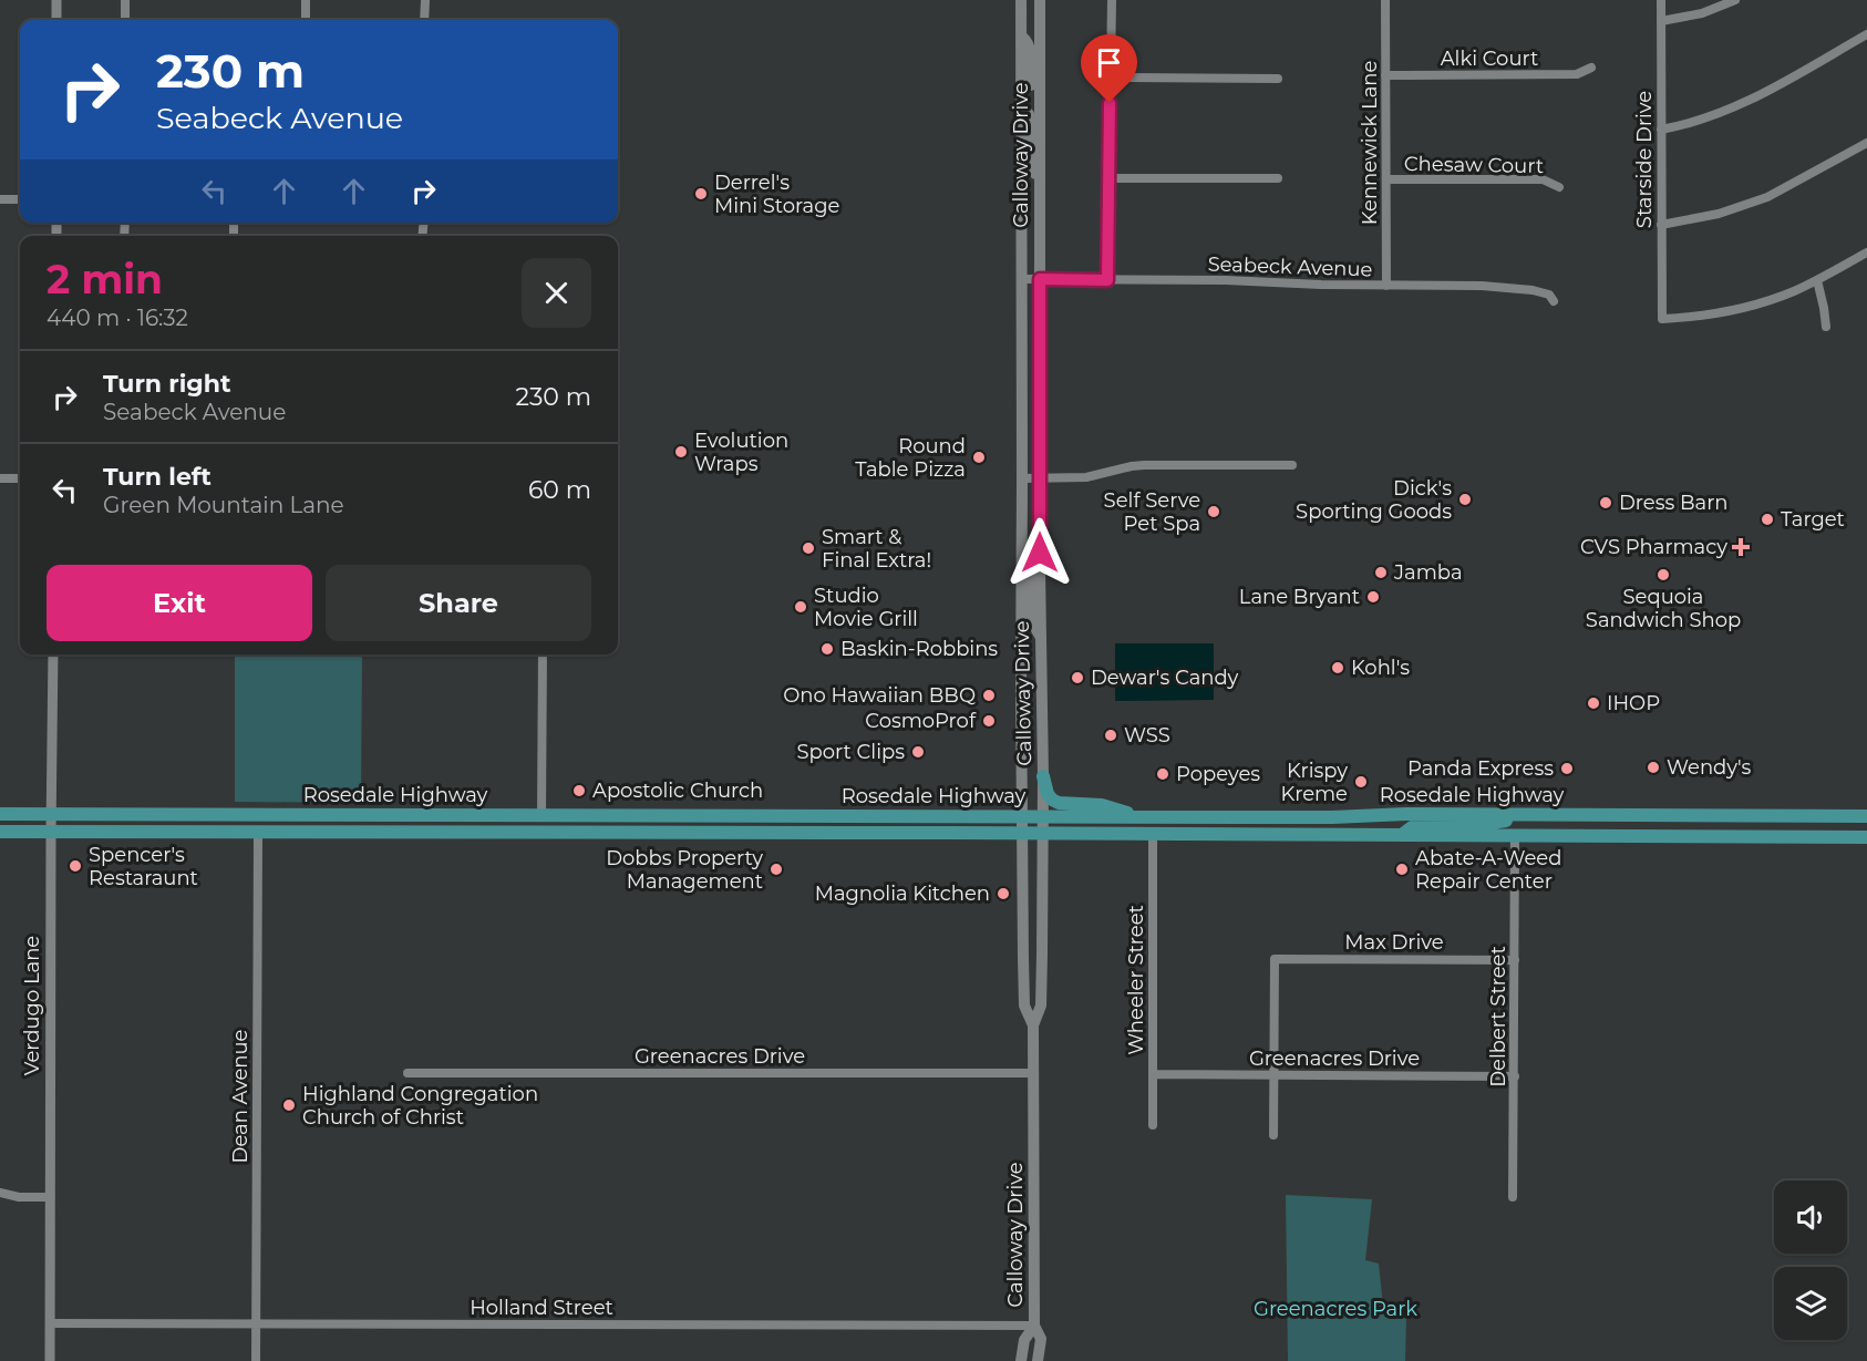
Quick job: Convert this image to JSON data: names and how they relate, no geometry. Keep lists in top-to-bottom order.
{
  "streets": {
    "main road": ["Calloway Drive", "Rosedale Highway"],
    "street": [
      "Alki Court",
      "Kennewick Lane",
      "Starside Drive",
      "Chesaw Court",
      "Seabeck Avenue",
      "Max Drive",
      "Wheeler Street",
      "Verdugo Lane",
      "Delbert Street",
      "Greenacres Drive",
      "Dean Avenue",
      "Holland Street"
    ]
  },
  "crossings": [
    ["Alki Court", "Kennewick Lane"],
    ["Kennewick Lane", "Chesaw Court"],
    ["Kennewick Lane", "Seabeck Avenue"],
    ["Calloway Drive", "Seabeck Avenue"],
    ["Calloway Drive", "Rosedale Highway"],
    ["Calloway Drive", "Greenacres Drive"],
    ["Calloway Drive", "Holland Street"],
    ["Rosedale Highway", "Wheeler Street"],
    ["Rosedale Highway", "Verdugo Lane"],
    ["Rosedale Highway", "Delbert Street"],
    ["Rosedale Highway", "Dean Avenue"],
    ["Max Drive", "Delbert Street"],
    ["Max Drive", "Greenacres Drive"],
    ["Wheeler Street", "Greenacres Drive"],
    ["Verdugo Lane", "Holland Street"],
    ["Delbert Street", "Greenacres Drive"],
    ["Dean Avenue", "Holland Street"]
  ],
  "parks": ["Greenacres Park"],
  "places": {
    "other": [
      "Derrel's Mini Storage",
      "Evolution Wraps",
      "Round Table Pizza",
      "Dick's Sporting Goods",
      "Dress Barn",
      "Self Serve Pet Spa",
      "Target",
      "Smart & Final Extra!",
      "Jamba",
      "Sequoia Sandwich Shop",
      "Lane Bryant",
      "Studio Movie Grill",
      "Baskin-Robbins",
      "Kohl's",
      "Dewar's Candy",
      "Ono Hawaiian BBQ",
      "IHOP",
      "CosmoProf",
      "WSS",
      "Sport Clips",
      "Wendy's",
      "Panda Express",
      "Popeyes",
      "Krispy Kreme",
      "Apostolic Church",
      "Spencer's Restaraunt",
      "Dobbs Property Management",
      "Abate-A-Weed Repair Center",
      "Magnolia Kitchen",
      "Highland Congregation Church of Christ"
    ],
    "health": ["CVS Pharmacy"]
  },
  "page": {
    "turn": ["230 m", "Seabeck Avenue"],
    "heading": ["2 min", "440 m · 16:32"],
    "list": [
      {
        "name": "Turn right",
        "note": "Seabeck Avenue",
        "value": "230 m"
      },
      {
        "name": "Turn left",
        "note": "Green Mountain Lane",
        "value": "60 m"
      }
    ],
    "buttons": ["Exit", "Share"]
  }
}
